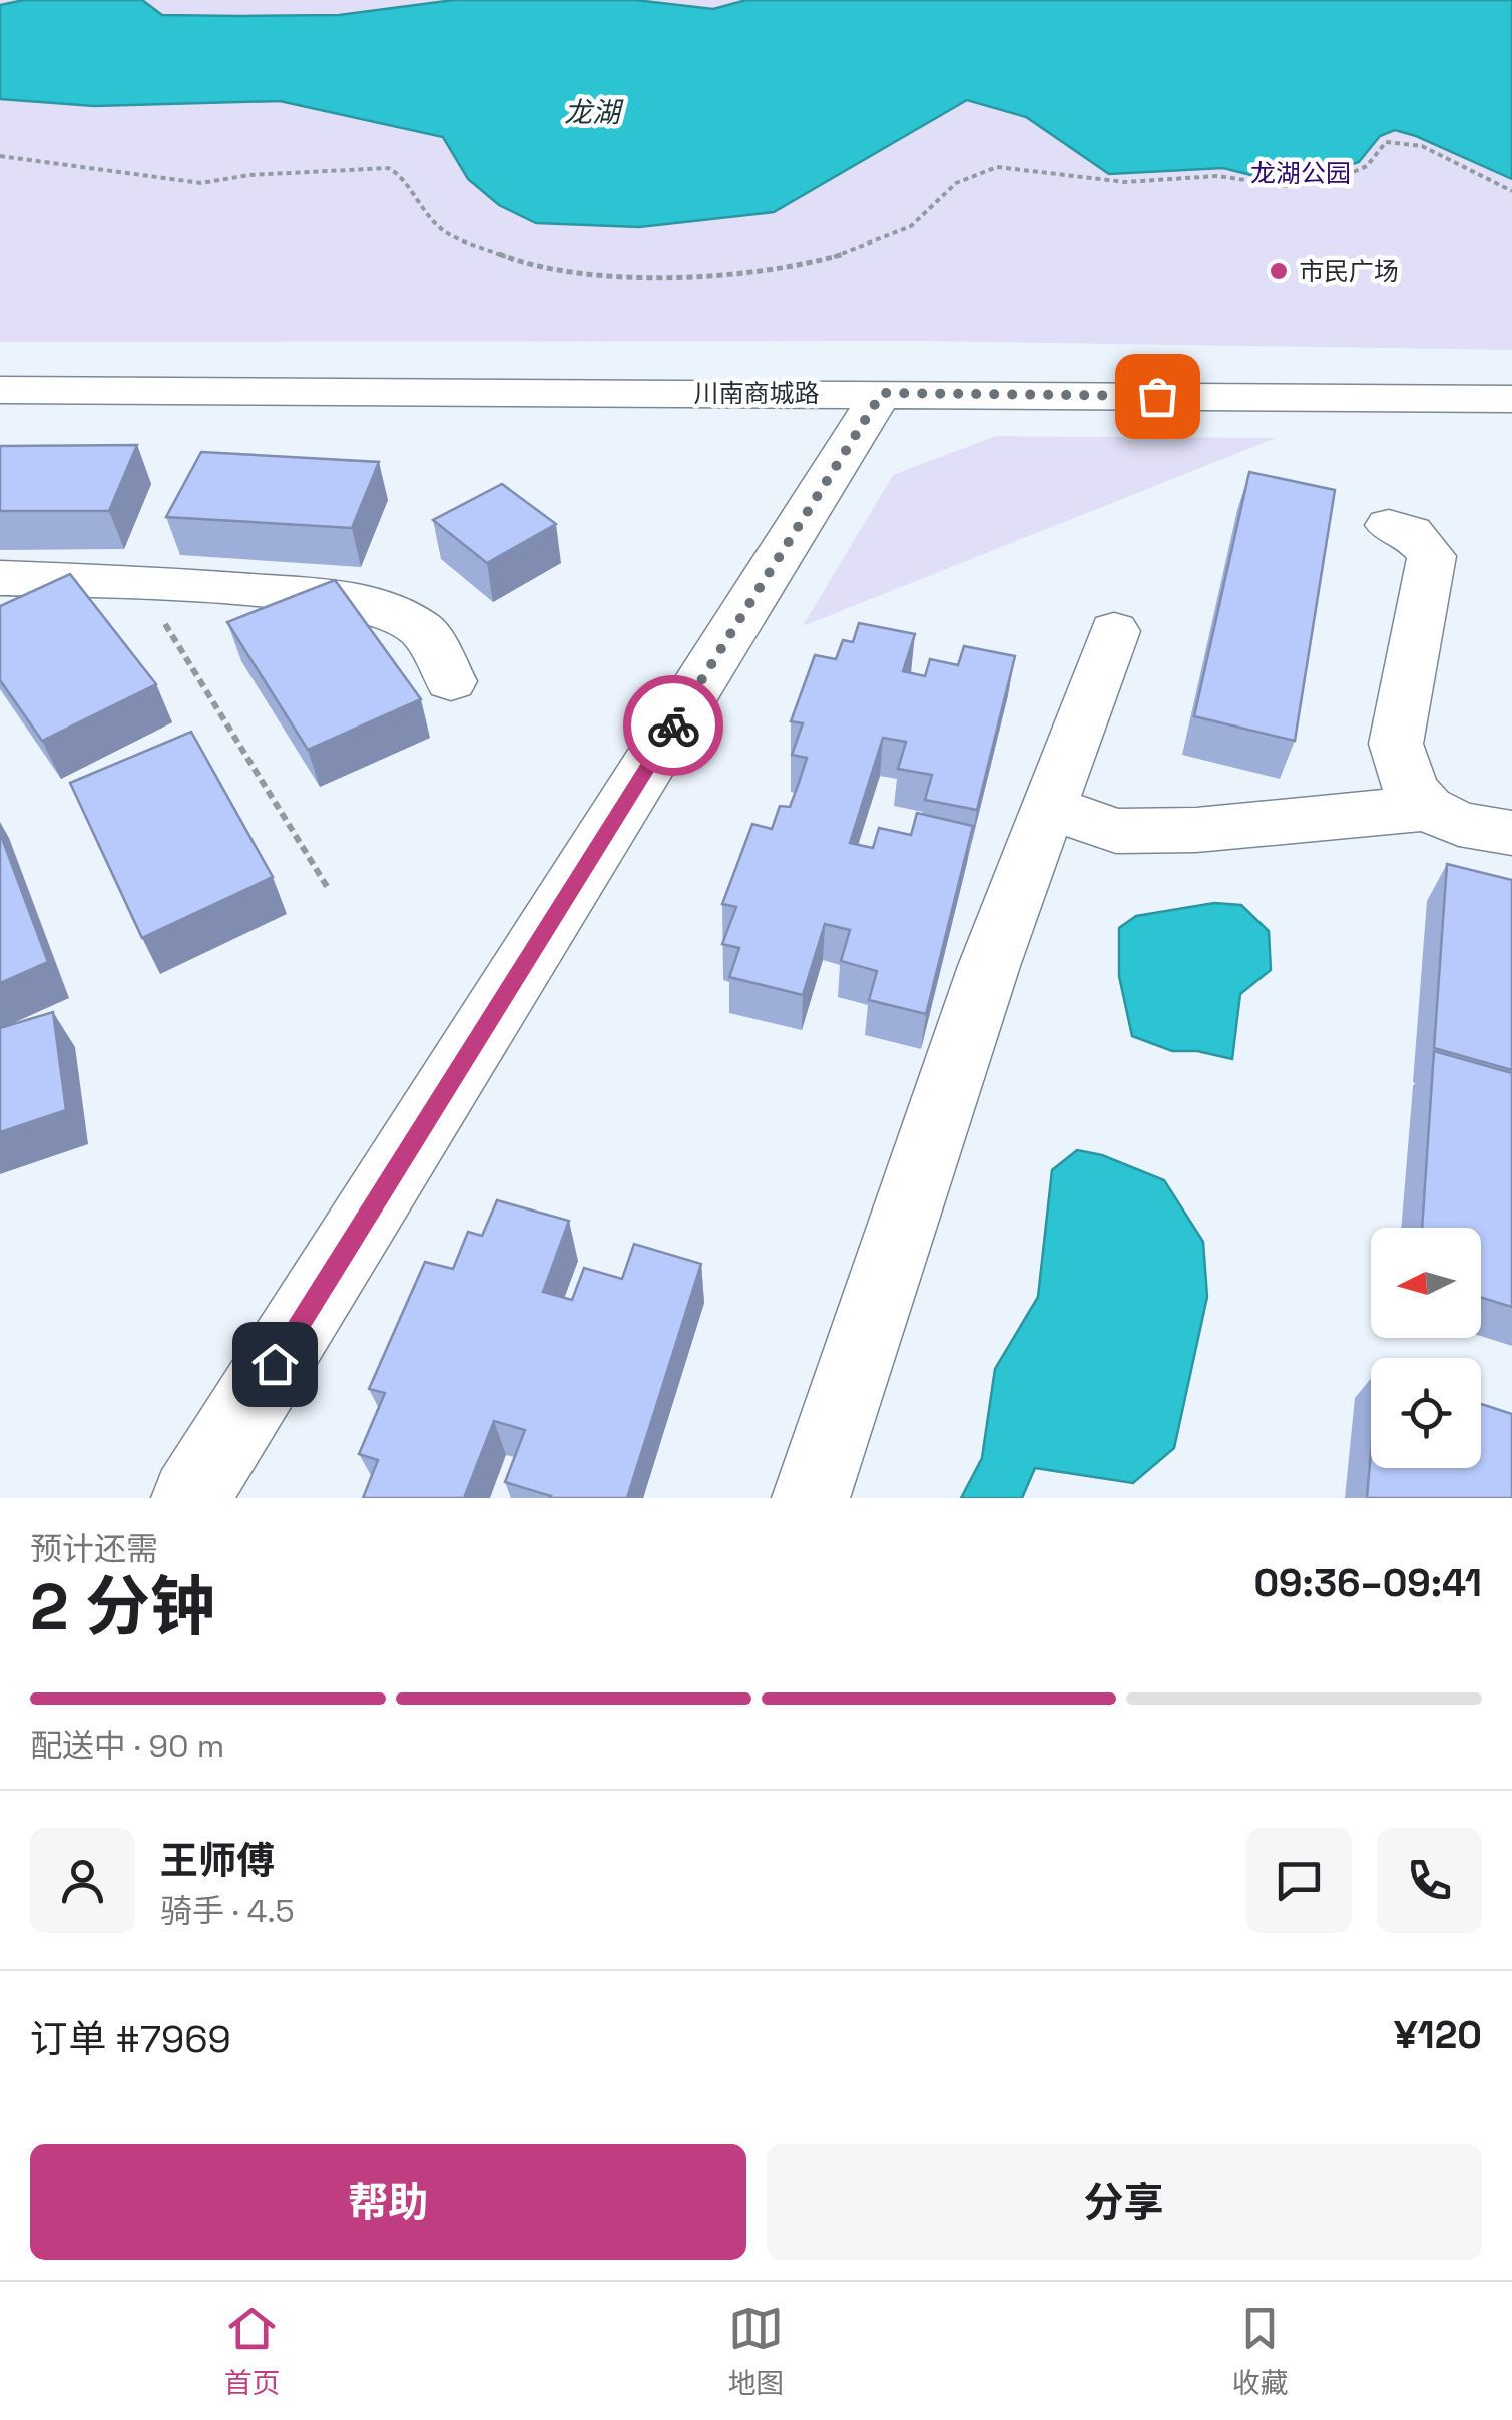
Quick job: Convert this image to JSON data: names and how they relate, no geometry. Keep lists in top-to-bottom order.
{
  "streets": {
    "street": ["川南商城路"]
  },
  "water": ["龙湖"],
  "parks": ["龙湖公园"],
  "places": ["市民广场"],
  "north": "left",
  "page": {
    "heading": ["2 分钟", "预计还需", "09:36–09:41"],
    "panel": [
      "王师傅",
      "骑手 · 4.5",
      "订单 #7969",
      "¥120"
    ],
    "bar": "配送中 · 90 m",
    "buttons": ["帮助", "分享"],
    "tabs": ["首页", "地图", "收藏"]
  }
}
